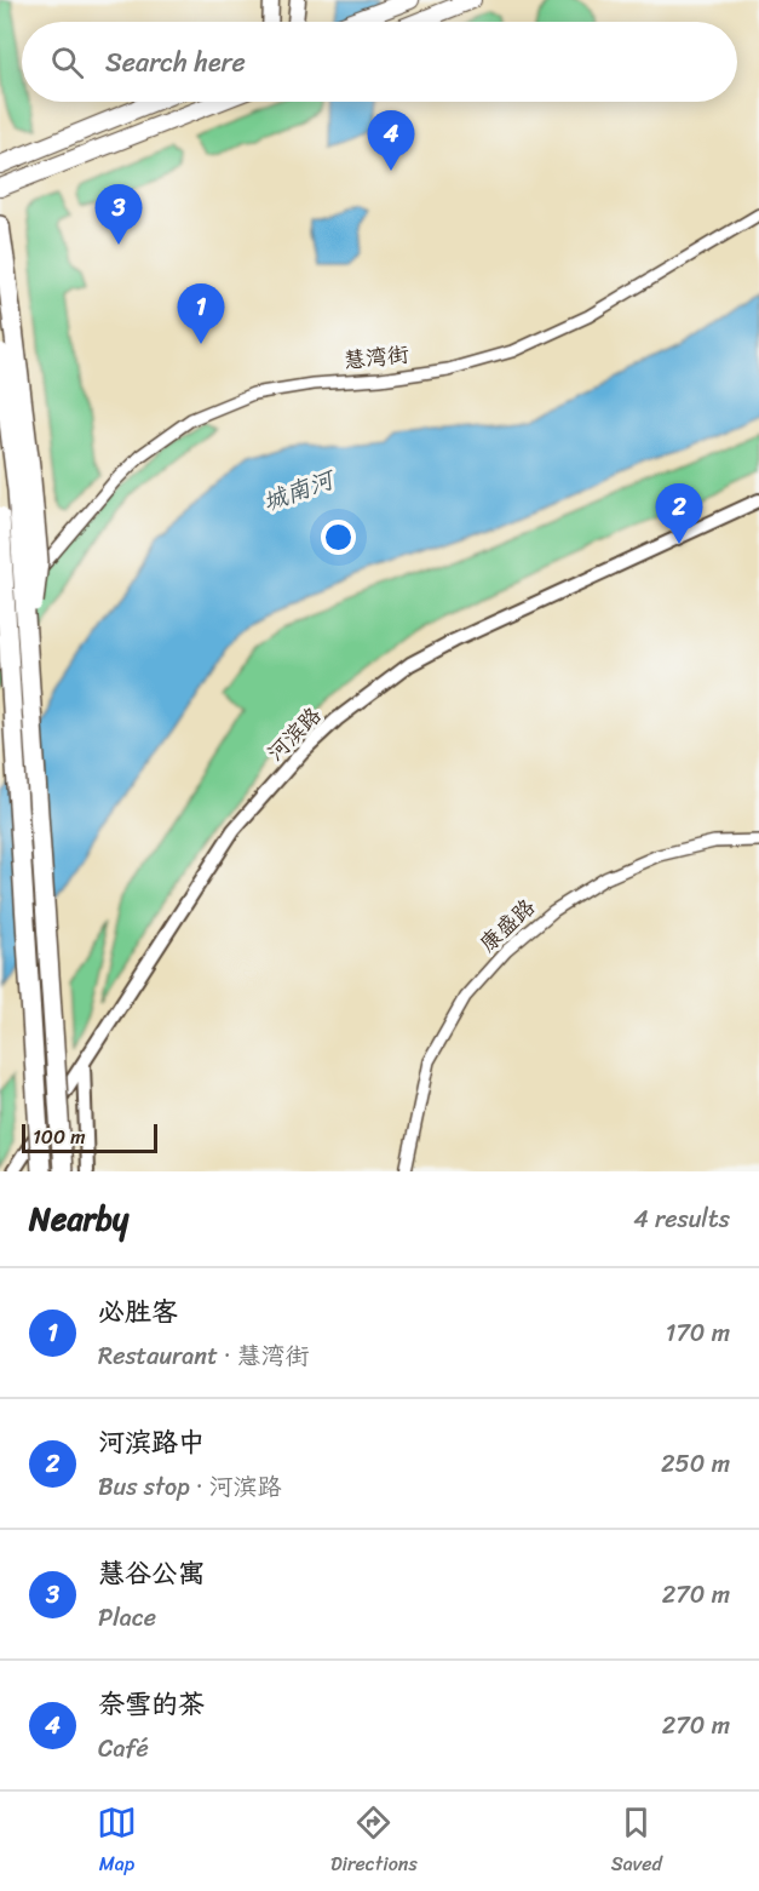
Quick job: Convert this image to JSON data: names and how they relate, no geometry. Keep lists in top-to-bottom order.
{
  "streets": {
    "street": ["慧湾街", "河滨路", "康盛路"]
  },
  "water": ["城南河"],
  "scale_bar": "100 m",
  "page": {
    "search": "Search here",
    "pins": [
      "4",
      "3",
      "1",
      "2"
    ],
    "scale": "100 m",
    "heading": ["Nearby", "4 results"],
    "list": [
      {
        "mark": "1",
        "name": "必胜客",
        "note": "Restaurant · 慧湾街",
        "value": "170 m"
      },
      {
        "mark": "2",
        "name": "河滨路中",
        "note": "Bus stop · 河滨路",
        "value": "250 m"
      },
      {
        "mark": "3",
        "name": "慧谷公寓",
        "note": "Place",
        "value": "270 m"
      },
      {
        "mark": "4",
        "name": "奈雪的茶",
        "note": "Café",
        "value": "270 m"
      }
    ],
    "nav": ["Map", "Directions", "Saved"]
  }
}
